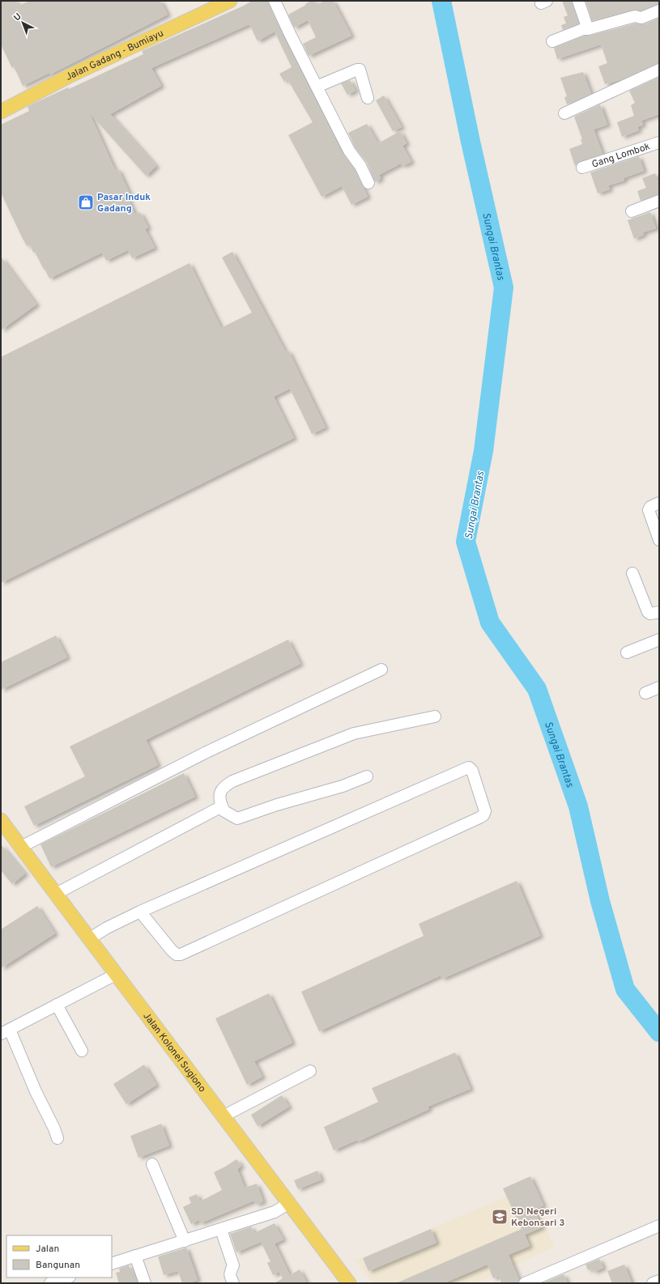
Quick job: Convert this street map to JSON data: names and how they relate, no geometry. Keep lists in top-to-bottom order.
{
  "streets": {
    "main road": ["Jalan Gadang - Bumiayu", "Jalan Kolonel Sugiono"],
    "street": ["Gang Lombok"]
  },
  "water": ["Sungai Brantas"],
  "places": {
    "shop": ["Pasar Induk Gadang"],
    "school or university": ["SD Negeri Kebonsari 3"]
  },
  "legend": ["Jalan", "Bangunan"],
  "north": "top left"
}
